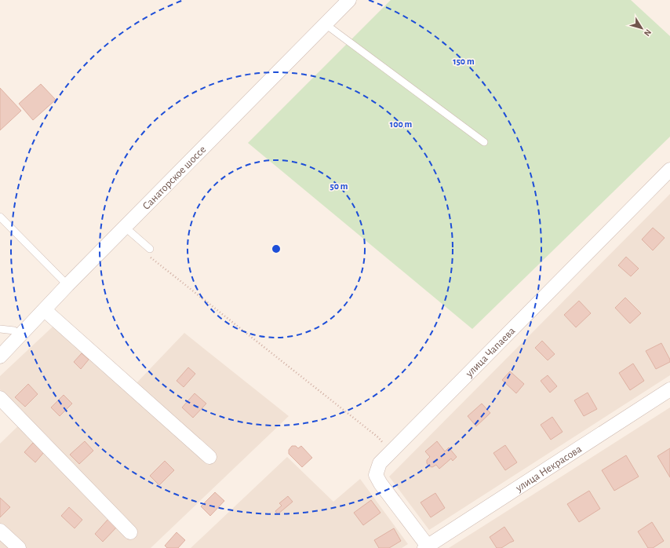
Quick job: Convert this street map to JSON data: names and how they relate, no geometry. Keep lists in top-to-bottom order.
{
  "streets": {
    "street": ["Санаторское шоссе", "улица Чапаева", "улица Некрасова"]
  },
  "crossings": [
    ["улица Чапаева", "улица Некрасова"]
  ],
  "north": "bottom right",
  "rings": ["150 m", "100 m", "50 m"]
}
